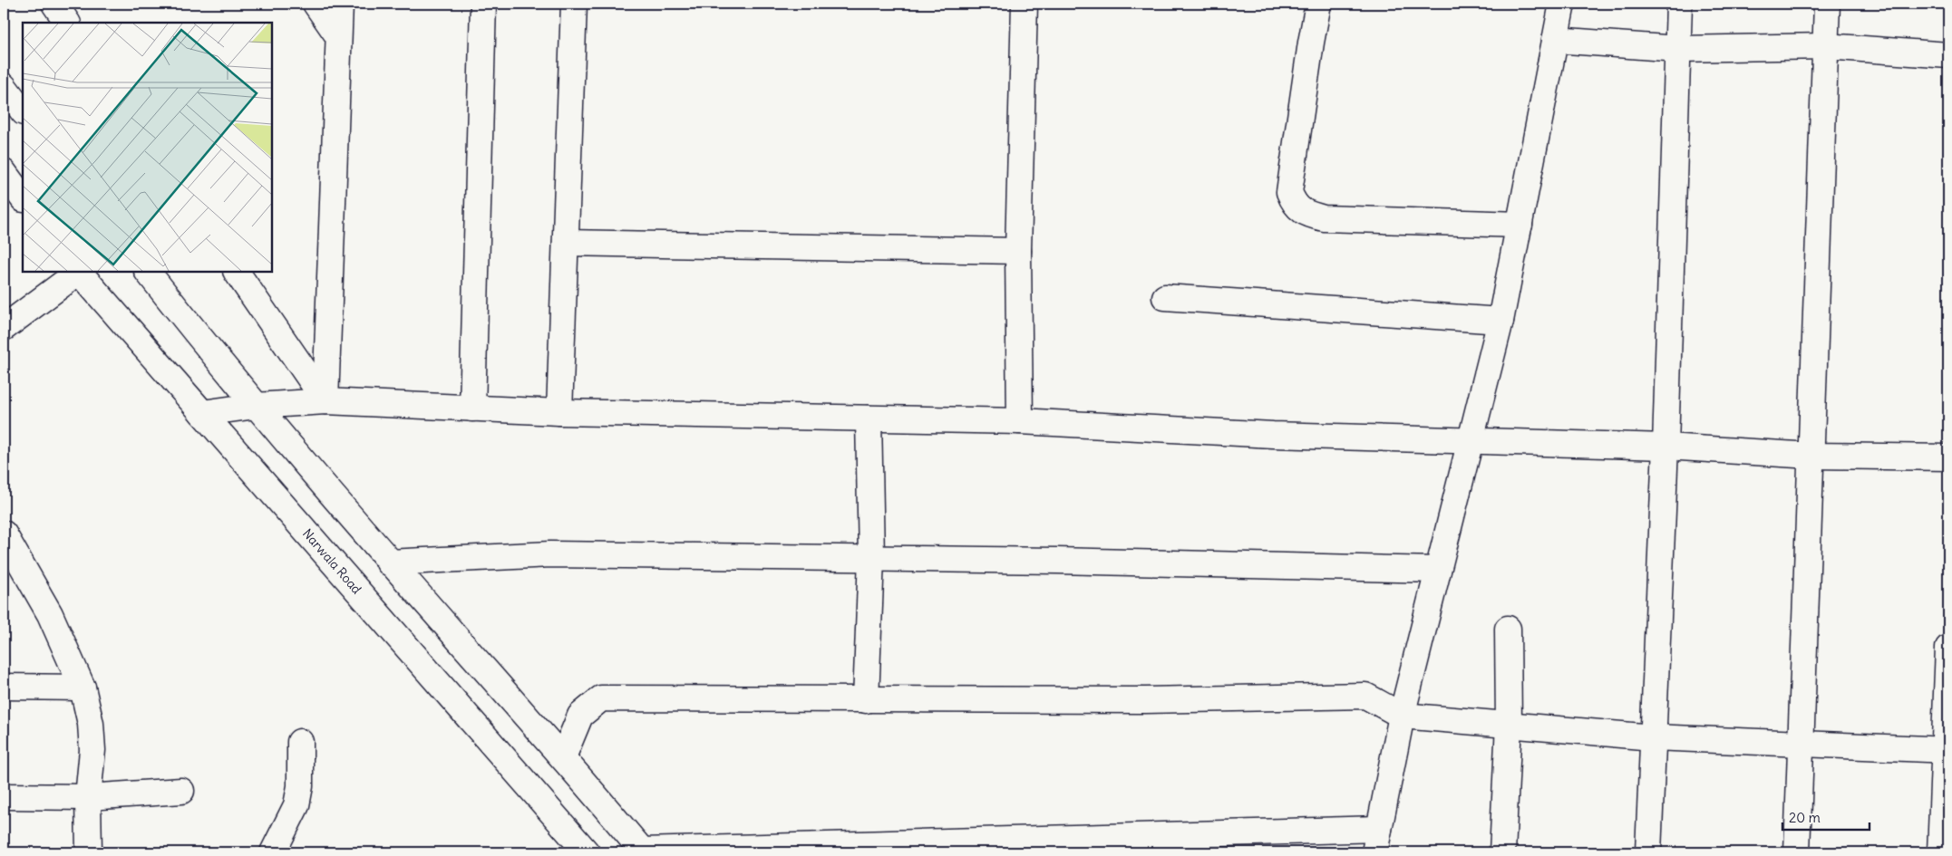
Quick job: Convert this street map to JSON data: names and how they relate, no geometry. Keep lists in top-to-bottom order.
{
  "streets": {
    "street": ["Narwala Road"]
  },
  "scale_bar": "20 m"
}
